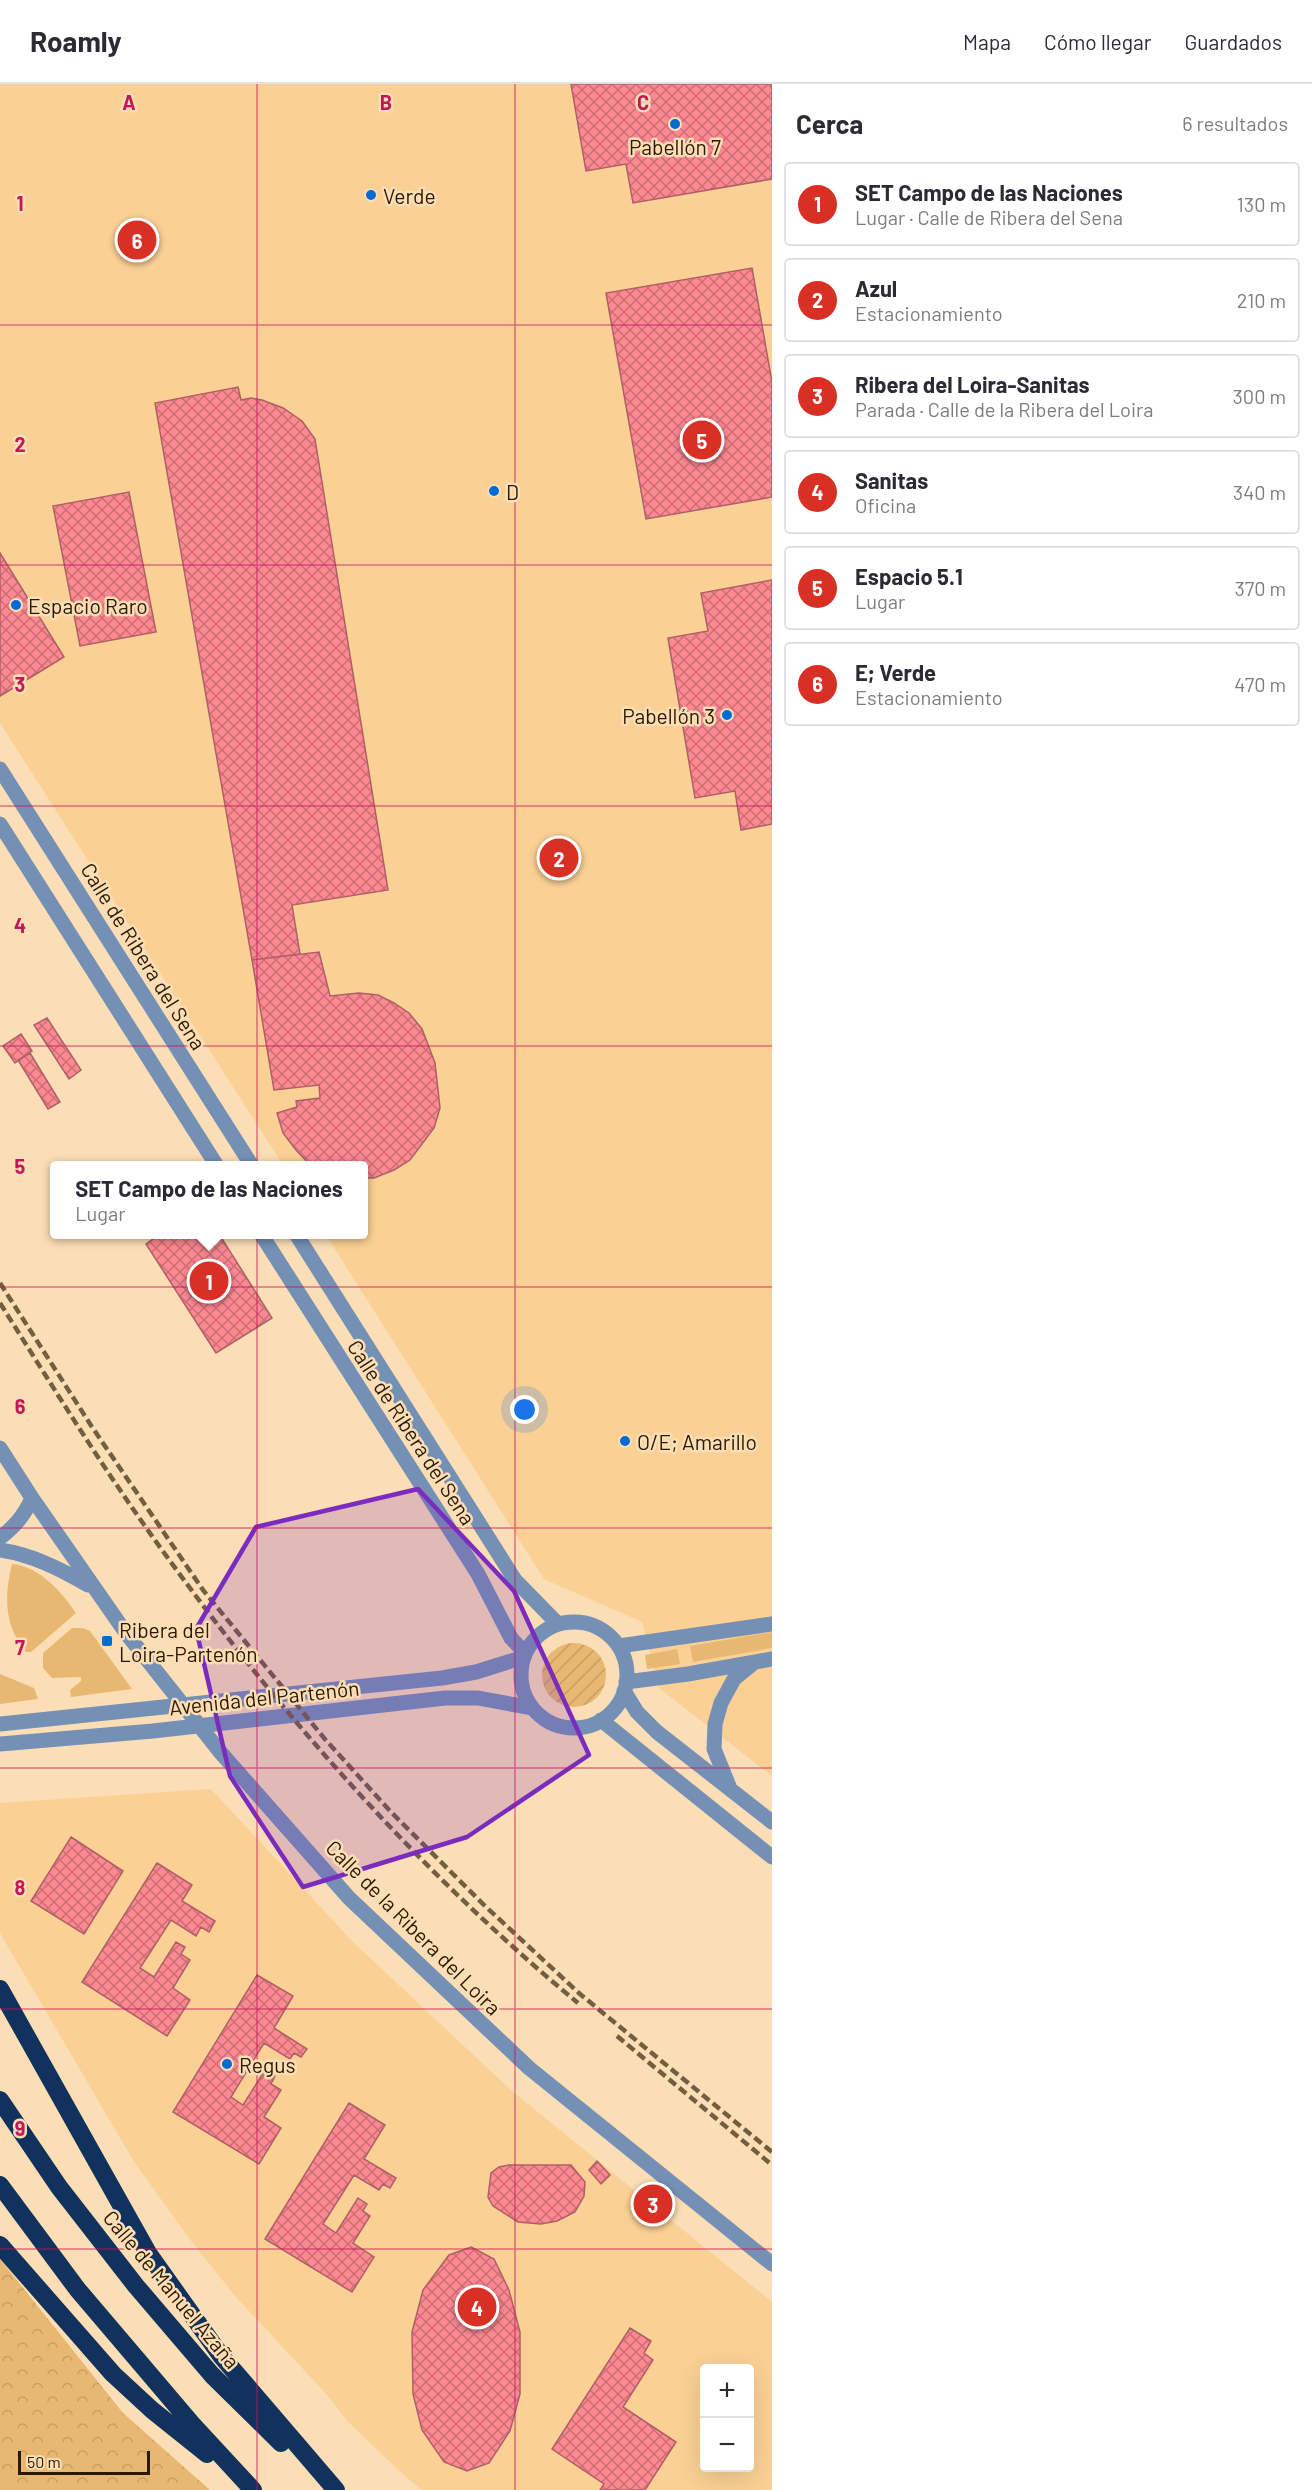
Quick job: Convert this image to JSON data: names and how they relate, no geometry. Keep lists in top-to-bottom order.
{
  "streets": {
    "highway": ["Calle de Manuel Azaña"],
    "street": ["Calle de Ribera del Sena", "Avenida del Partenón", "Calle de la Ribera del Loira"]
  },
  "crossings": [
    ["Calle de Ribera del Sena", "Avenida del Partenón"]
  ],
  "places": {
    "other": [
      "Pabellón 7",
      "Verde",
      "D",
      "Espacio Raro",
      "Pabellón 3",
      "O/E; Amarillo",
      "Regus"
    ],
    "transit": ["Ribera del Loira-Partenón"]
  },
  "scale_bar": "50 m",
  "page": {
    "header": "Roamly",
    "nav": ["Mapa", "Cómo llegar", "Guardados"],
    "heading": ["Cerca", "6 resultados"],
    "list": [
      {
        "mark": "1",
        "name": "SET Campo de las Naciones",
        "note": "Lugar · Calle de Ribera del Sena",
        "value": "130 m"
      },
      {
        "mark": "2",
        "name": "Azul",
        "note": "Estacionamiento",
        "value": "210 m"
      },
      {
        "mark": "3",
        "name": "Ribera del Loira-Sanitas",
        "note": "Parada · Calle de la Ribera del Loira",
        "value": "300 m"
      },
      {
        "mark": "4",
        "name": "Sanitas",
        "note": "Oficina",
        "value": "340 m"
      },
      {
        "mark": "5",
        "name": "Espacio 5.1",
        "note": "Lugar",
        "value": "370 m"
      },
      {
        "mark": "6",
        "name": "E; Verde",
        "note": "Estacionamiento",
        "value": "470 m"
      }
    ],
    "pins": [
      "6",
      "5",
      "2",
      "1",
      "3",
      "4"
    ],
    "popup": ["SET Campo de las Naciones", "Lugar"],
    "map_buttons": ["+", "−"],
    "scale": "50 m"
  },
  "grid": {
    "columns": ["A", "B", "C"],
    "rows": [
      "1",
      "2",
      "3",
      "4",
      "5",
      "6",
      "7",
      "8",
      "9"
    ]
  }
}
